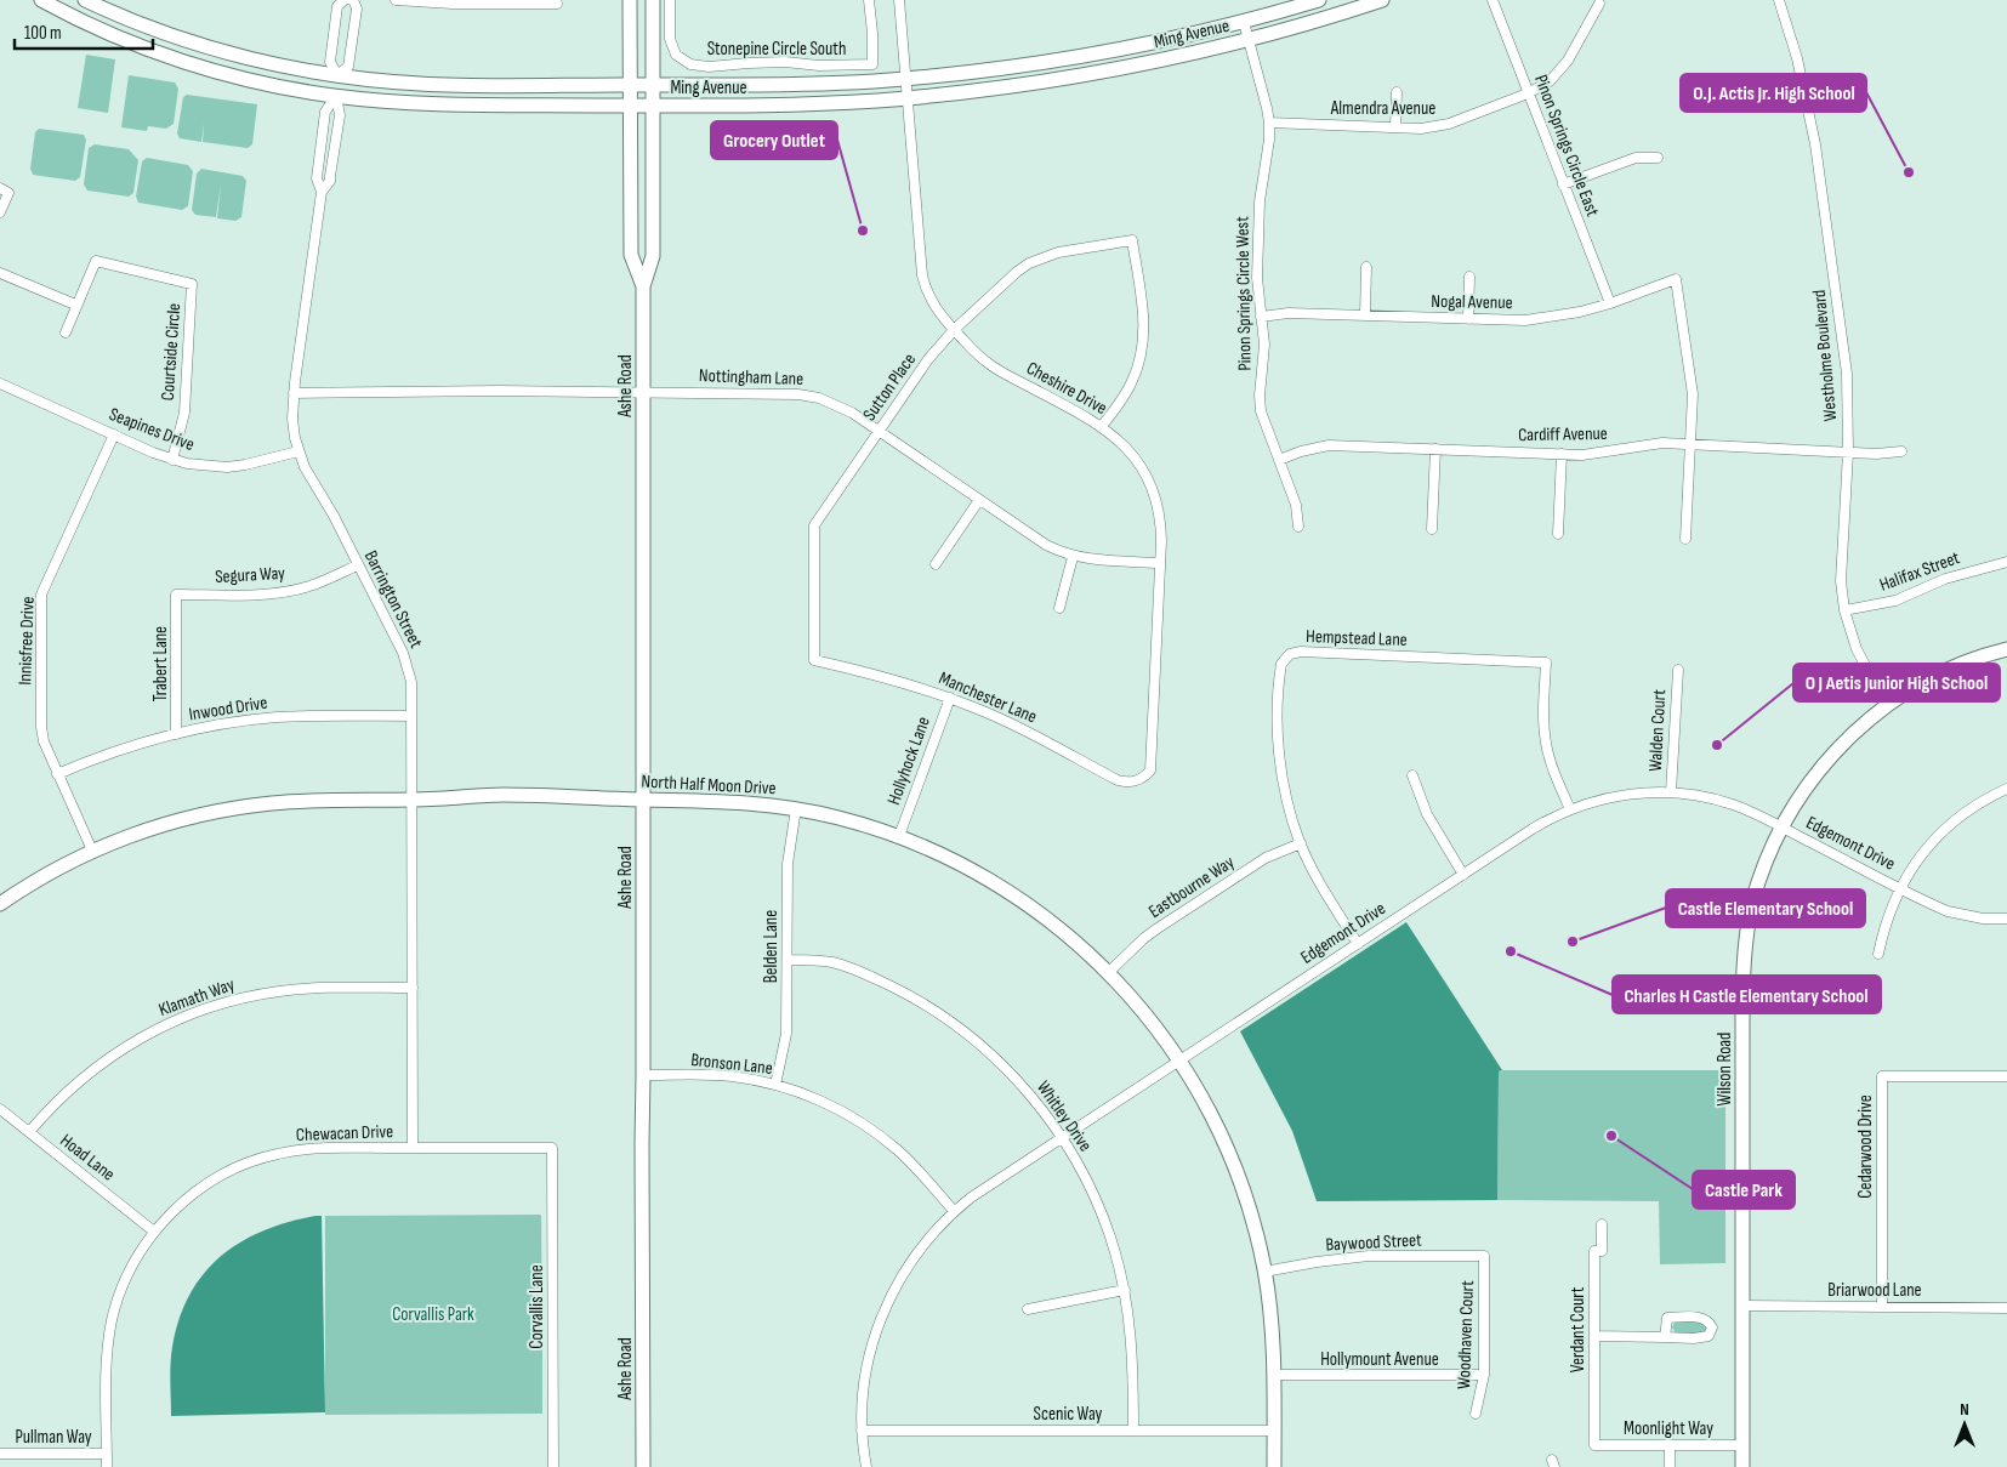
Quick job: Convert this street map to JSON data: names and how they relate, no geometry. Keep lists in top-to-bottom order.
{
  "streets": {
    "street": [
      "Ming Avenue",
      "Stonepine Circle South",
      "Almendra Avenue",
      "Pinon Springs Circle East",
      "Pinon Springs Circle West",
      "Nogal Avenue",
      "Courtside Circle",
      "Westholme Boulevard",
      "Nottingham Lane",
      "Ashe Road",
      "Sutton Place",
      "Cheshire Drive",
      "Seapines Drive",
      "Cardiff Avenue",
      "Halifax Street",
      "Segura Way",
      "Barrington Street",
      "Hempstead Lane",
      "Innisfree Drive",
      "Trabert Lane",
      "Manchester Lane",
      "Inwood Drive",
      "Walden Court",
      "Hollyhock Lane",
      "North Half Moon Drive",
      "Edgemont Drive",
      "Eastbourne Way",
      "Belden Lane",
      "Klamath Way",
      "Bronson Lane",
      "Wilson Road",
      "Whitley Drive",
      "Chewacan Drive",
      "Cedarwood Drive",
      "Hoad Lane",
      "Baywood Street",
      "Briarwood Lane",
      "Corvallis Lane",
      "Verdant Court",
      "Woodhaven Court",
      "Hollymount Avenue",
      "Scenic Way",
      "Moonlight Way",
      "Pullman Way"
    ]
  },
  "crossings": [
    ["Ming Avenue", "Pinon Springs Circle West"],
    ["Ming Avenue", "Ashe Road"],
    ["Ming Avenue", "Cheshire Drive"],
    ["Ming Avenue", "Barrington Street"],
    ["Almendra Avenue", "Pinon Springs Circle East"],
    ["Almendra Avenue", "Pinon Springs Circle West"],
    ["Pinon Springs Circle East", "Nogal Avenue"],
    ["Pinon Springs Circle West", "Nogal Avenue"],
    ["Pinon Springs Circle West", "Cardiff Avenue"],
    ["Nogal Avenue", "Cardiff Avenue"],
    ["Courtside Circle", "Seapines Drive"],
    ["Westholme Boulevard", "Cardiff Avenue"],
    ["Westholme Boulevard", "Halifax Street"],
    ["Westholme Boulevard", "Wilson Road"],
    ["Nottingham Lane", "Ashe Road"],
    ["Nottingham Lane", "Sutton Place"],
    ["Nottingham Lane", "Cheshire Drive"],
    ["Nottingham Lane", "Barrington Street"],
    ["Ashe Road", "North Half Moon Drive"],
    ["Ashe Road", "Bronson Lane"],
    ["Sutton Place", "Cheshire Drive"],
    ["Sutton Place", "Manchester Lane"],
    ["Cheshire Drive", "Manchester Lane"],
    ["Seapines Drive", "Barrington Street"],
    ["Seapines Drive", "Innisfree Drive"],
    ["Segura Way", "Barrington Street"],
    ["Segura Way", "Trabert Lane"],
    ["Barrington Street", "Inwood Drive"],
    ["Barrington Street", "North Half Moon Drive"],
    ["Barrington Street", "Klamath Way"],
    ["Barrington Street", "Chewacan Drive"],
    ["Hempstead Lane", "Edgemont Drive"],
    ["Hempstead Lane", "Eastbourne Way"],
    ["Innisfree Drive", "Inwood Drive"],
    ["Innisfree Drive", "North Half Moon Drive"],
    ["Trabert Lane", "Inwood Drive"],
    ["Manchester Lane", "Hollyhock Lane"],
    ["Walden Court", "Edgemont Drive"],
    ["Hollyhock Lane", "North Half Moon Drive"],
    ["North Half Moon Drive", "Edgemont Drive"],
    ["North Half Moon Drive", "Eastbourne Way"],
    ["North Half Moon Drive", "Belden Lane"],
    ["North Half Moon Drive", "Baywood Street"],
    ["North Half Moon Drive", "Hollymount Avenue"],
    ["North Half Moon Drive", "Scenic Way"],
    ["Edgemont Drive", "Bronson Lane"],
    ["Edgemont Drive", "Wilson Road"],
    ["Edgemont Drive", "Whitley Drive"],
    ["Edgemont Drive", "Scenic Way"],
    ["Belden Lane", "Bronson Lane"],
    ["Belden Lane", "Whitley Drive"],
    ["Klamath Way", "Hoad Lane"],
    ["Wilson Road", "Briarwood Lane"],
    ["Wilson Road", "Moonlight Way"],
    ["Whitley Drive", "Scenic Way"],
    ["Chewacan Drive", "Hoad Lane"],
    ["Chewacan Drive", "Corvallis Lane"],
    ["Chewacan Drive", "Pullman Way"],
    ["Cedarwood Drive", "Briarwood Lane"],
    ["Baywood Street", "Woodhaven Court"],
    ["Verdant Court", "Moonlight Way"],
    ["Woodhaven Court", "Hollymount Avenue"]
  ],
  "parks": ["Corvallis Park"],
  "places": [
    "O.J. Actis Jr. High School",
    "Grocery Outlet",
    "O J Aetis Junior High School",
    "Castle Elementary School",
    "Charles H Castle Elementary School",
    "Castle Park"
  ],
  "scale_bar": "100 m",
  "north": "top"
}
